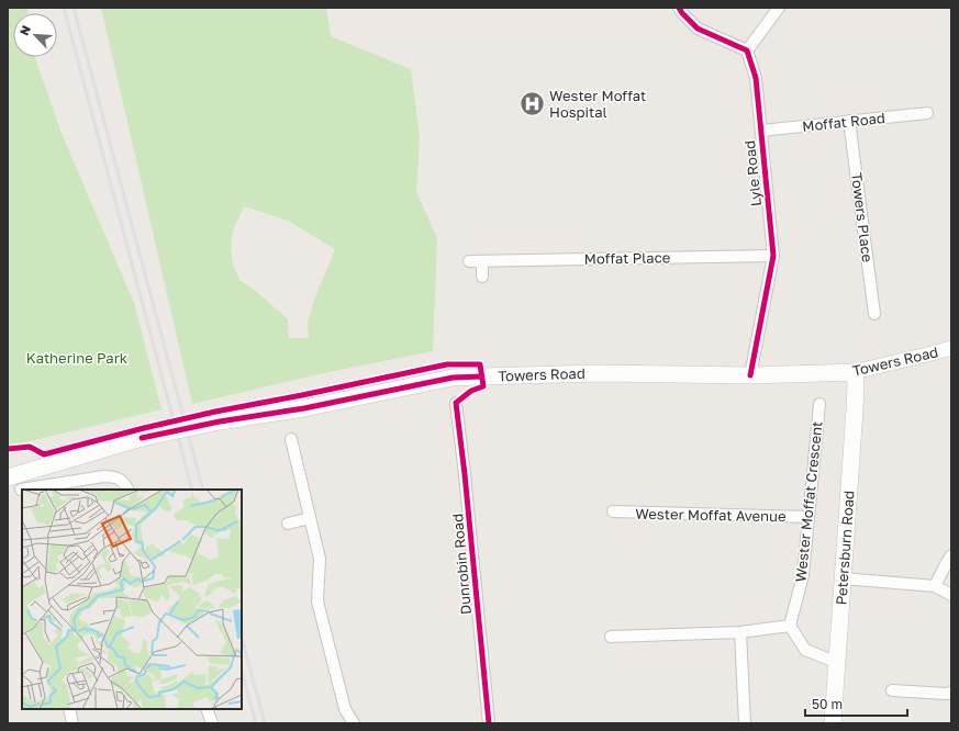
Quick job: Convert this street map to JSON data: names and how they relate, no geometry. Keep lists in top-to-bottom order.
{
  "streets": {
    "main road": ["Towers Road", "Petersburn Road"],
    "street": [
      "Moffat Road",
      "Lyle Road",
      "Towers Place",
      "Moffat Place",
      "Wester Moffat Crescent",
      "Wester Moffat Avenue",
      "Dunrobin Road"
    ]
  },
  "crossings": [
    ["Moffat Road", "Lyle Road"],
    ["Moffat Road", "Towers Place"],
    ["Lyle Road", "Moffat Place"],
    ["Lyle Road", "Towers Road"],
    ["Towers Road", "Petersburn Road"],
    ["Wester Moffat Crescent", "Wester Moffat Avenue"]
  ],
  "parks": ["Katherine Park"],
  "places": {
    "hospital": ["Wester Moffat Hospital"]
  },
  "scale_bar": "50 m",
  "north": "top left"
}
